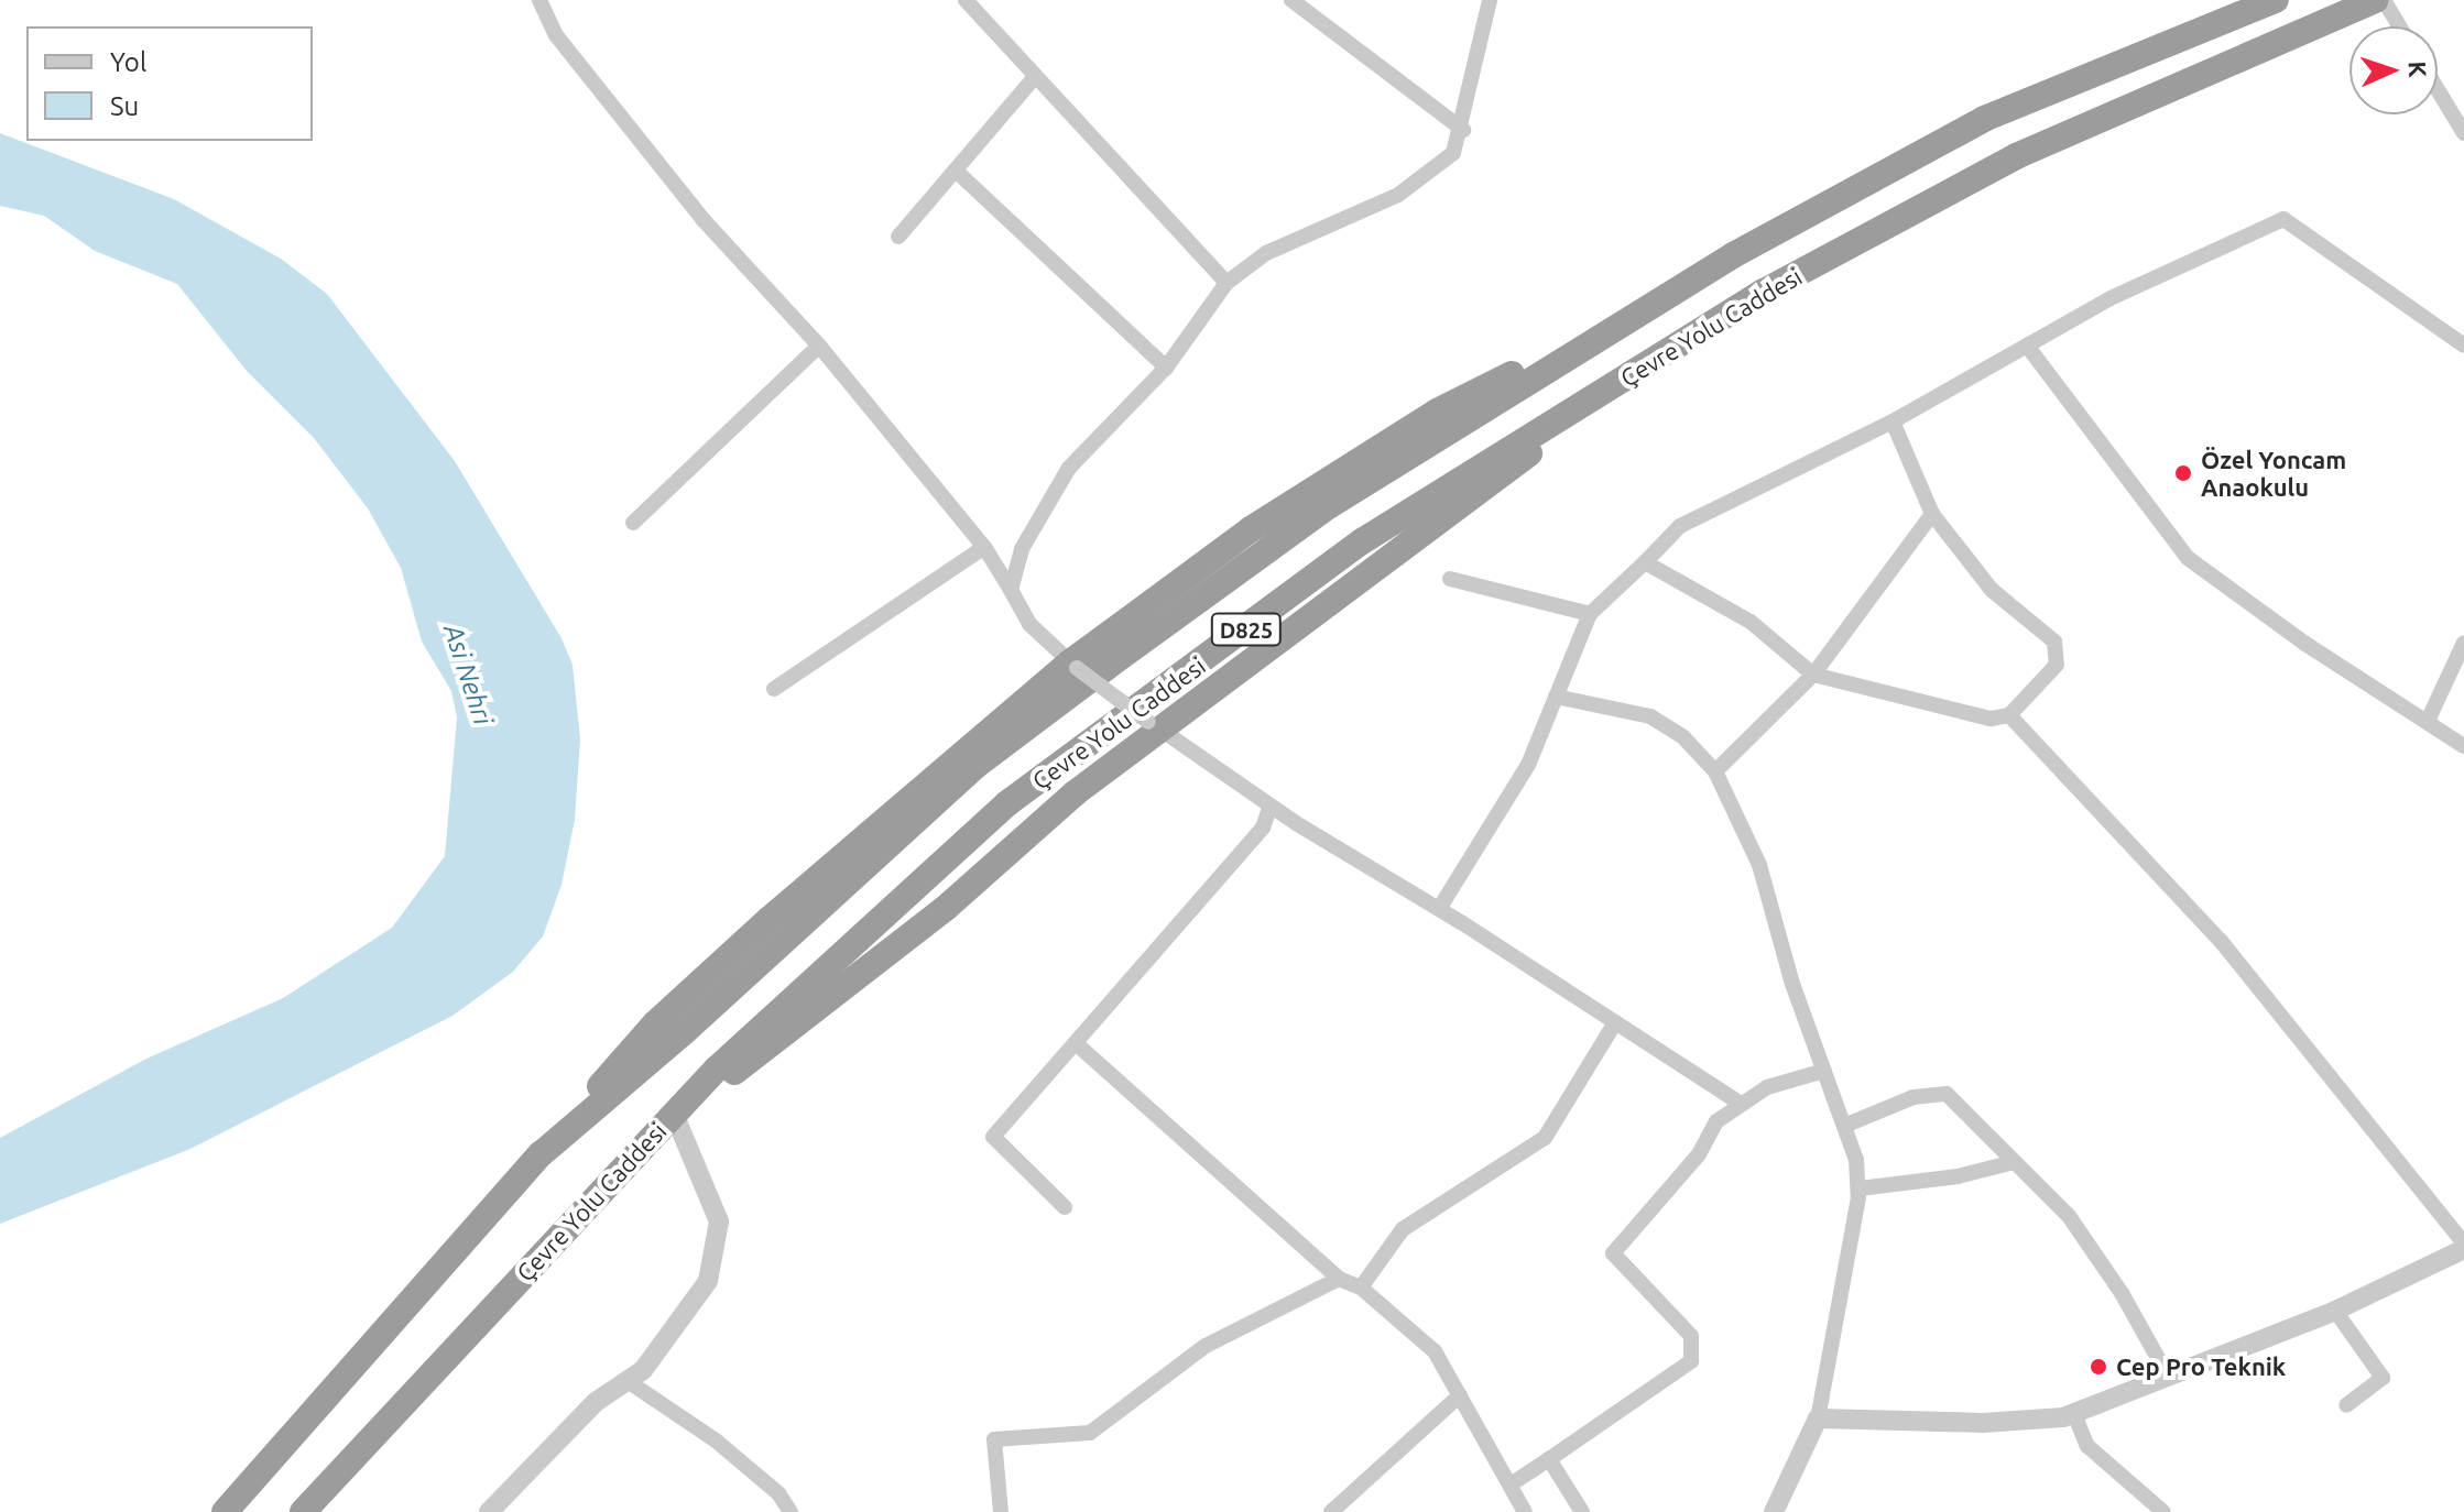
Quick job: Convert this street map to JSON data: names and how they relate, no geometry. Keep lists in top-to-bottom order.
{
  "streets": {
    "highway": ["Çevre Yolu Caddesi", "D825"]
  },
  "water": ["Asi Nehri"],
  "places": ["Özel Yoncam Anaokulu", "Cep Pro Teknik"],
  "legend": ["Yol", "Su"],
  "north": "right"
}
